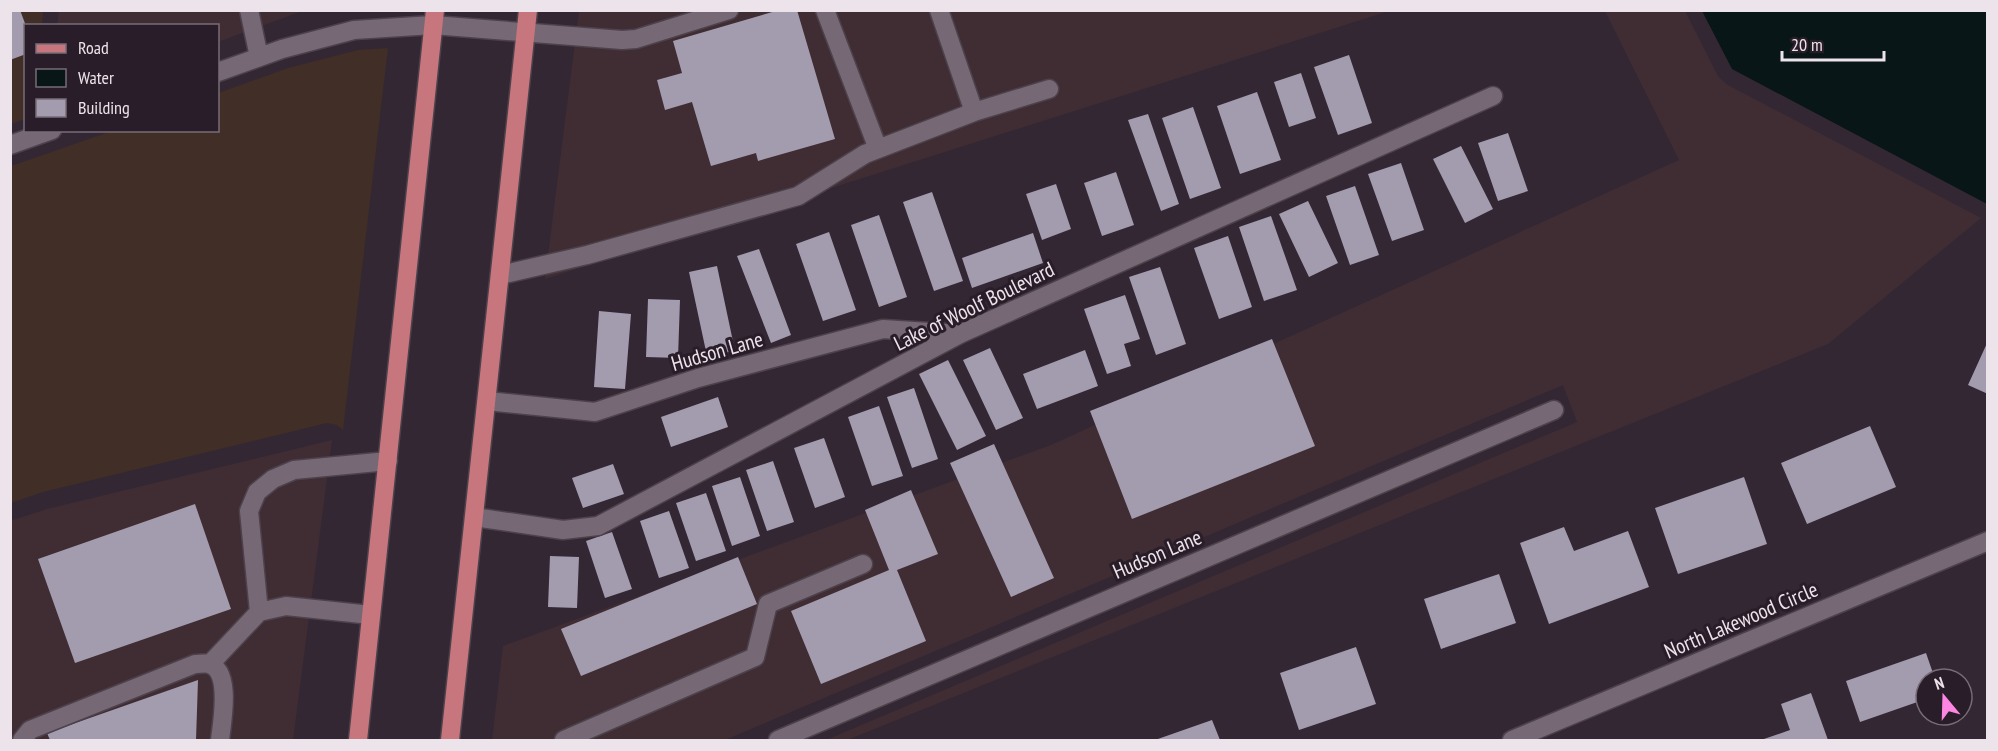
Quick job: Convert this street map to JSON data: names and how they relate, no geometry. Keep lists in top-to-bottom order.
{
  "streets": {
    "street": ["Lake of Woolf Boulevard", "Hudson Lane", "North Lakewood Circle"]
  },
  "crossings": [
    ["Lake of Woolf Boulevard", "Hudson Lane"]
  ],
  "legend": ["Road", "Water", "Building"],
  "scale_bar": "20 m",
  "north": "top"
}
